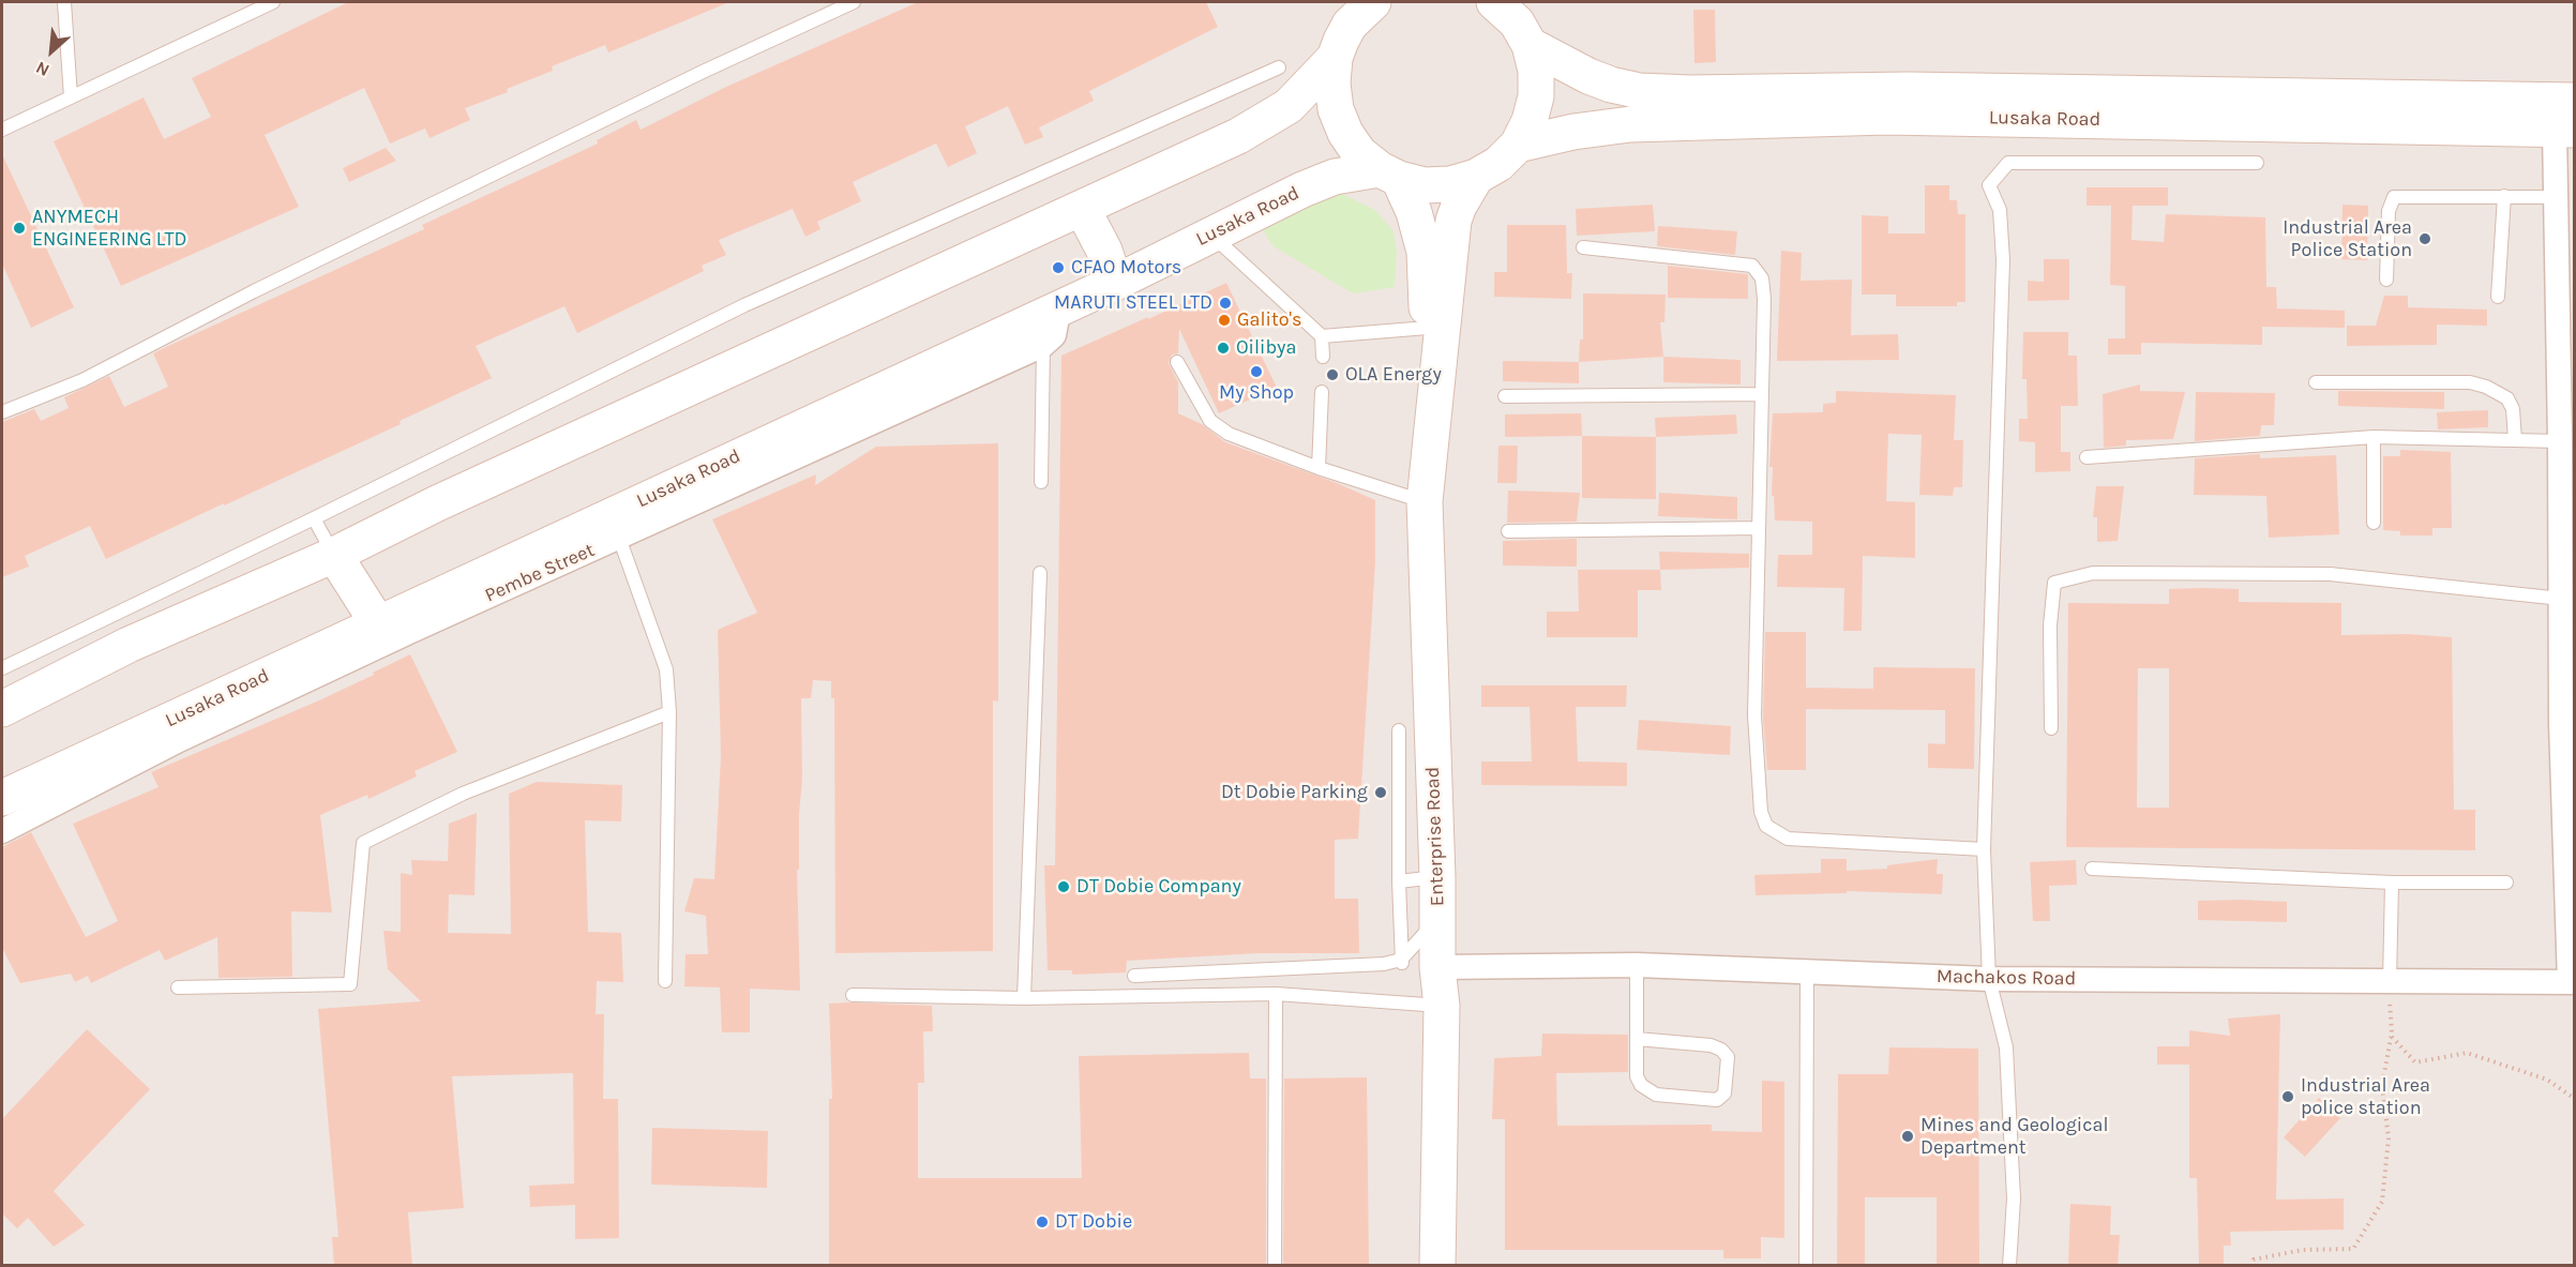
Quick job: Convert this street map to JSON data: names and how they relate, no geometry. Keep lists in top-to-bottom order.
{
  "streets": {
    "main road": ["Lusaka Road", "Enterprise Road"],
    "street": ["Pembe Street", "Machakos Road"]
  },
  "crossings": [
    ["Lusaka Road", "Pembe Street"],
    ["Lusaka Road", "Enterprise Road"],
    ["Enterprise Road", "Machakos Road"]
  ],
  "places": [
    "ANYMECH ENGINEERING LTD",
    "Industrial Area Police Station",
    "CFAO Motors",
    "MARUTI STEEL LTD",
    "Galito's",
    "Oilibya",
    "My Shop",
    "OLA Energy",
    "Dt Dobie Parking",
    "DT Dobie Company",
    "Industrial Area police station",
    "Mines and Geological Department",
    "DT Dobie"
  ],
  "north": "bottom left"
}
